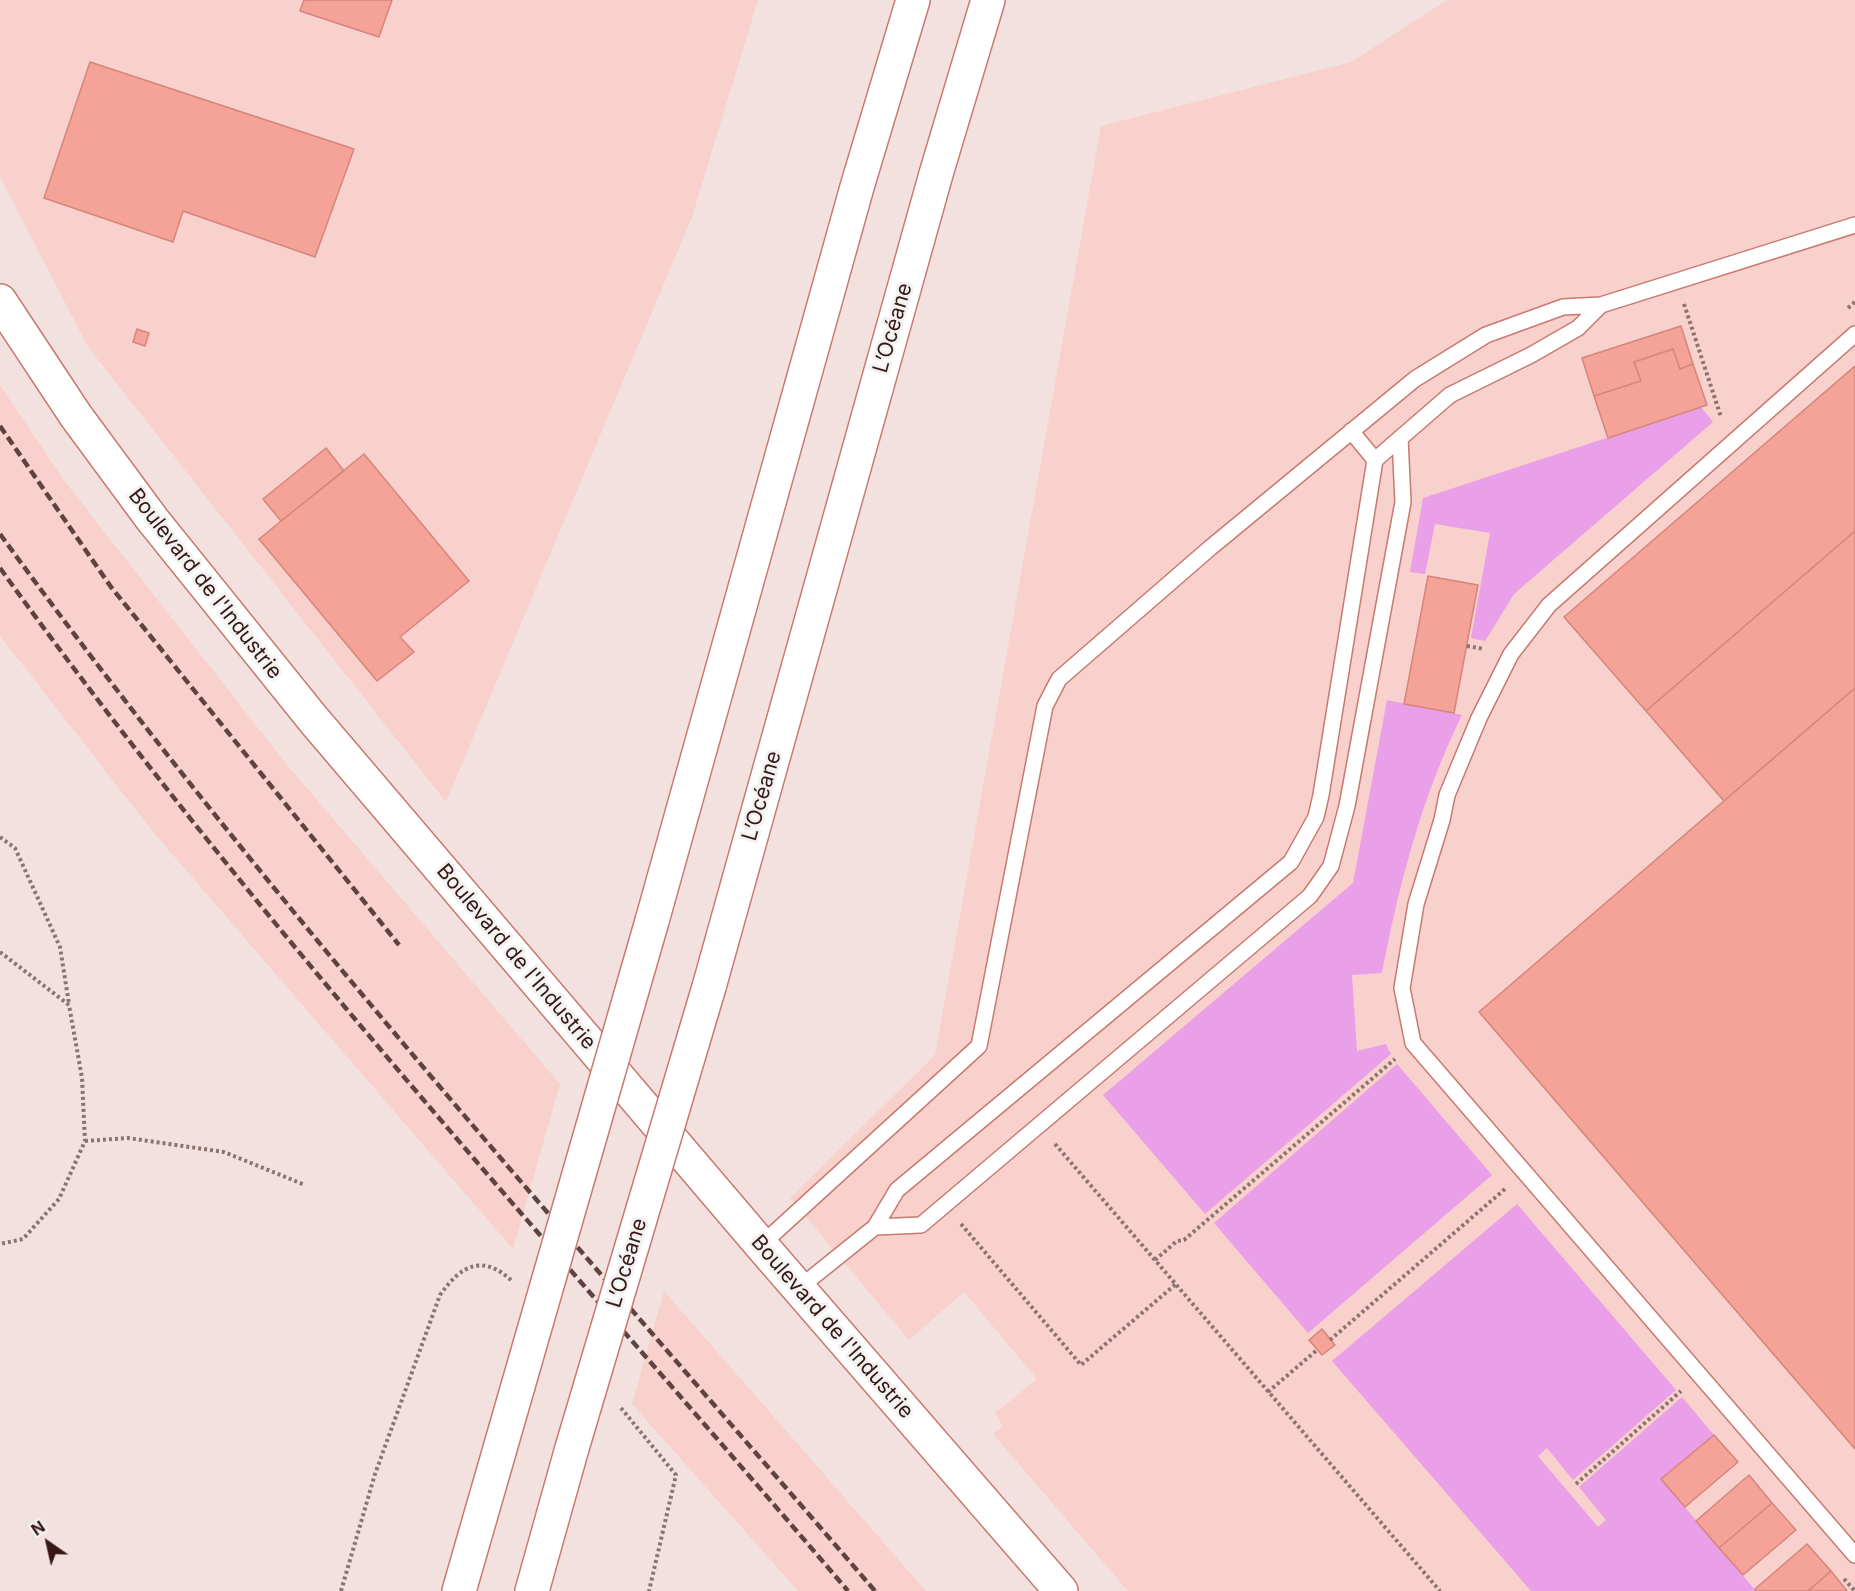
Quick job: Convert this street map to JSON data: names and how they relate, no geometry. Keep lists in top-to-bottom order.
{
  "streets": {
    "main road": ["L’Océane", "Boulevard de l'Industrie"]
  },
  "north": "top left"
}
